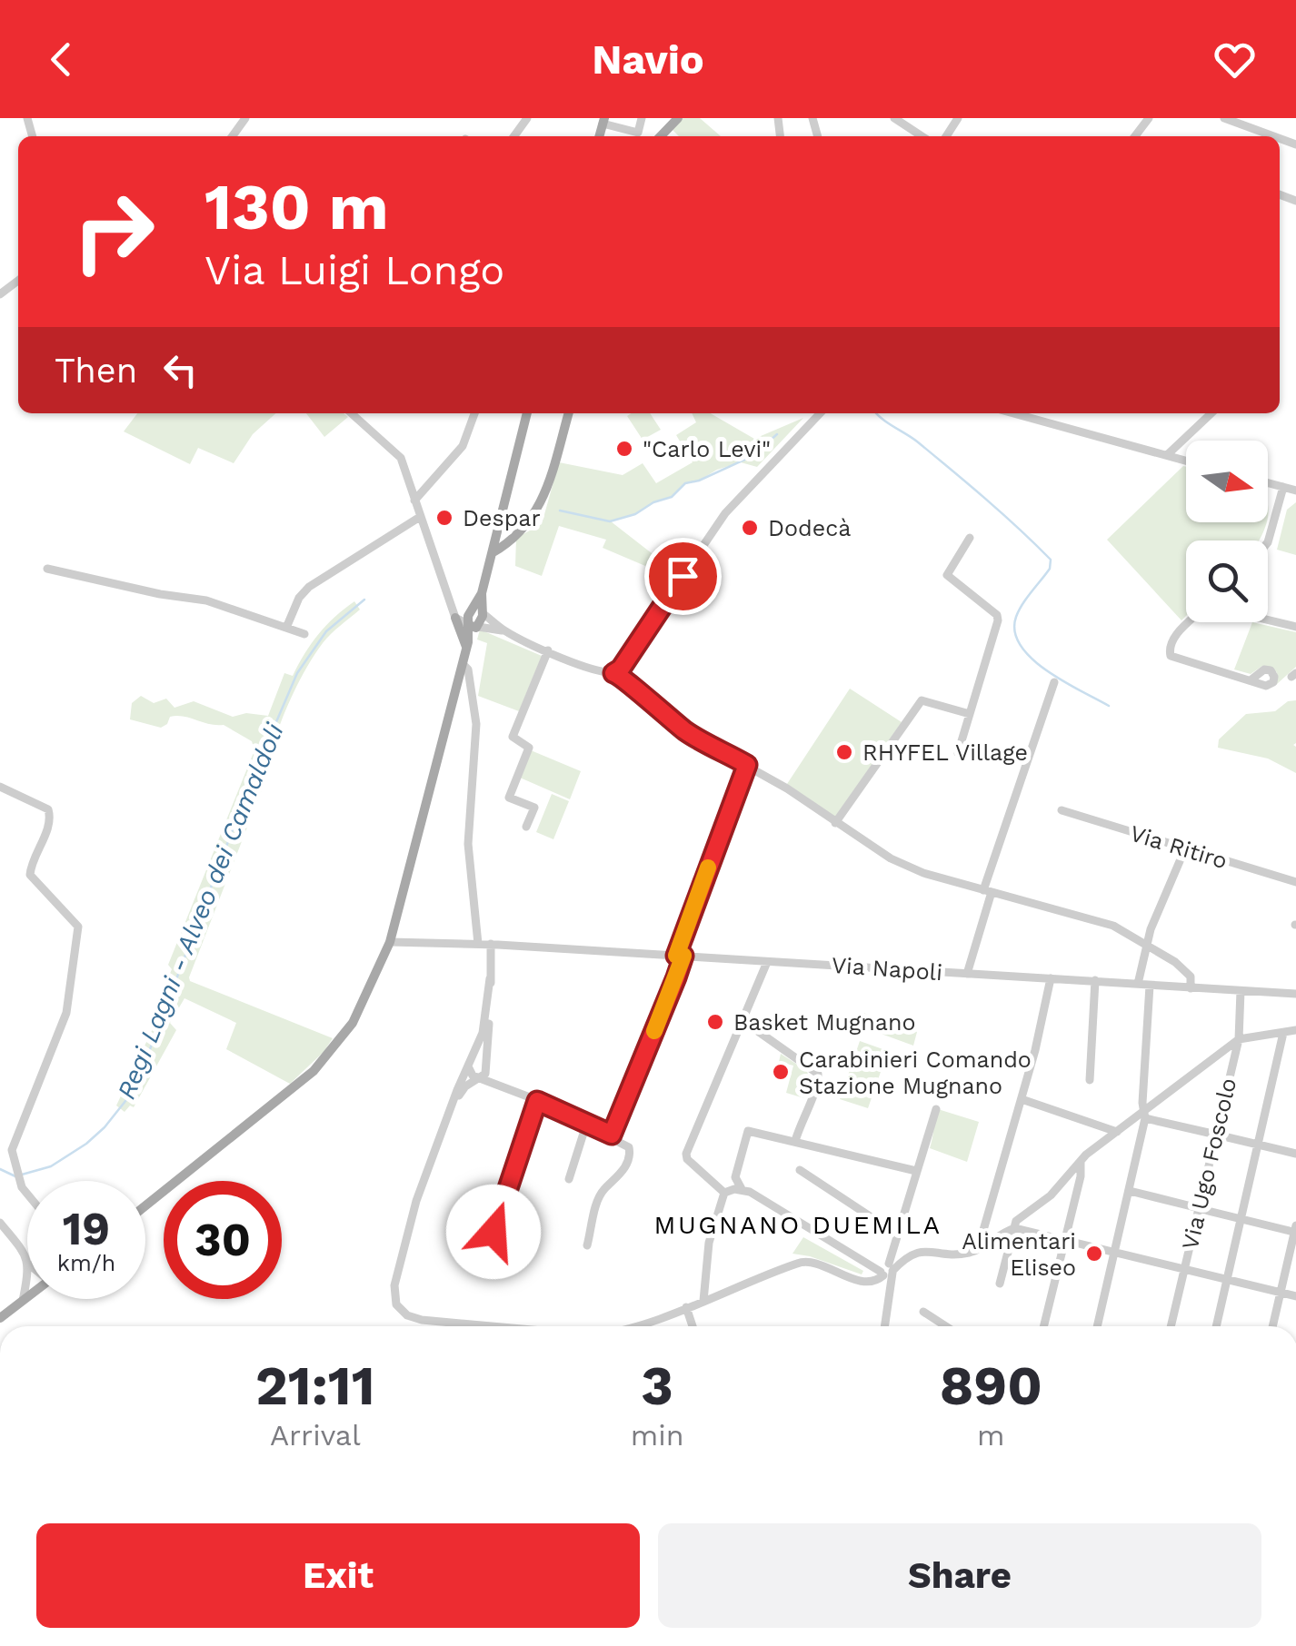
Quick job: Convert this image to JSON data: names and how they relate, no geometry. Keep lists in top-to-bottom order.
{
  "streets": {
    "street": ["Via Ritiro", "Via Napoli", "Via Ugo Foscolo"]
  },
  "crossings": [
    ["Via Napoli", "Via Ugo Foscolo"]
  ],
  "districts": ["MUGNANO DUEMILA"],
  "water": ["Regi Lagni - Alveo dei Camaldoli"],
  "places": [
    "\"Carlo Levi\"",
    "Despar",
    "Dodecà",
    "RHYFEL Village",
    "Basket Mugnano",
    "Carabinieri Comando Stazione Mugnano",
    "Alimentari Eliseo"
  ],
  "north": "right",
  "page": {
    "header": "Navio",
    "turn": ["130 m", "Via Luigi Longo"],
    "then": "Then",
    "speed": "19 km/h",
    "limit": "30",
    "eta": [
      "21:11",
      "Arrival",
      "3",
      "min",
      "890",
      "m"
    ],
    "buttons": ["Exit", "Share"]
  }
}
